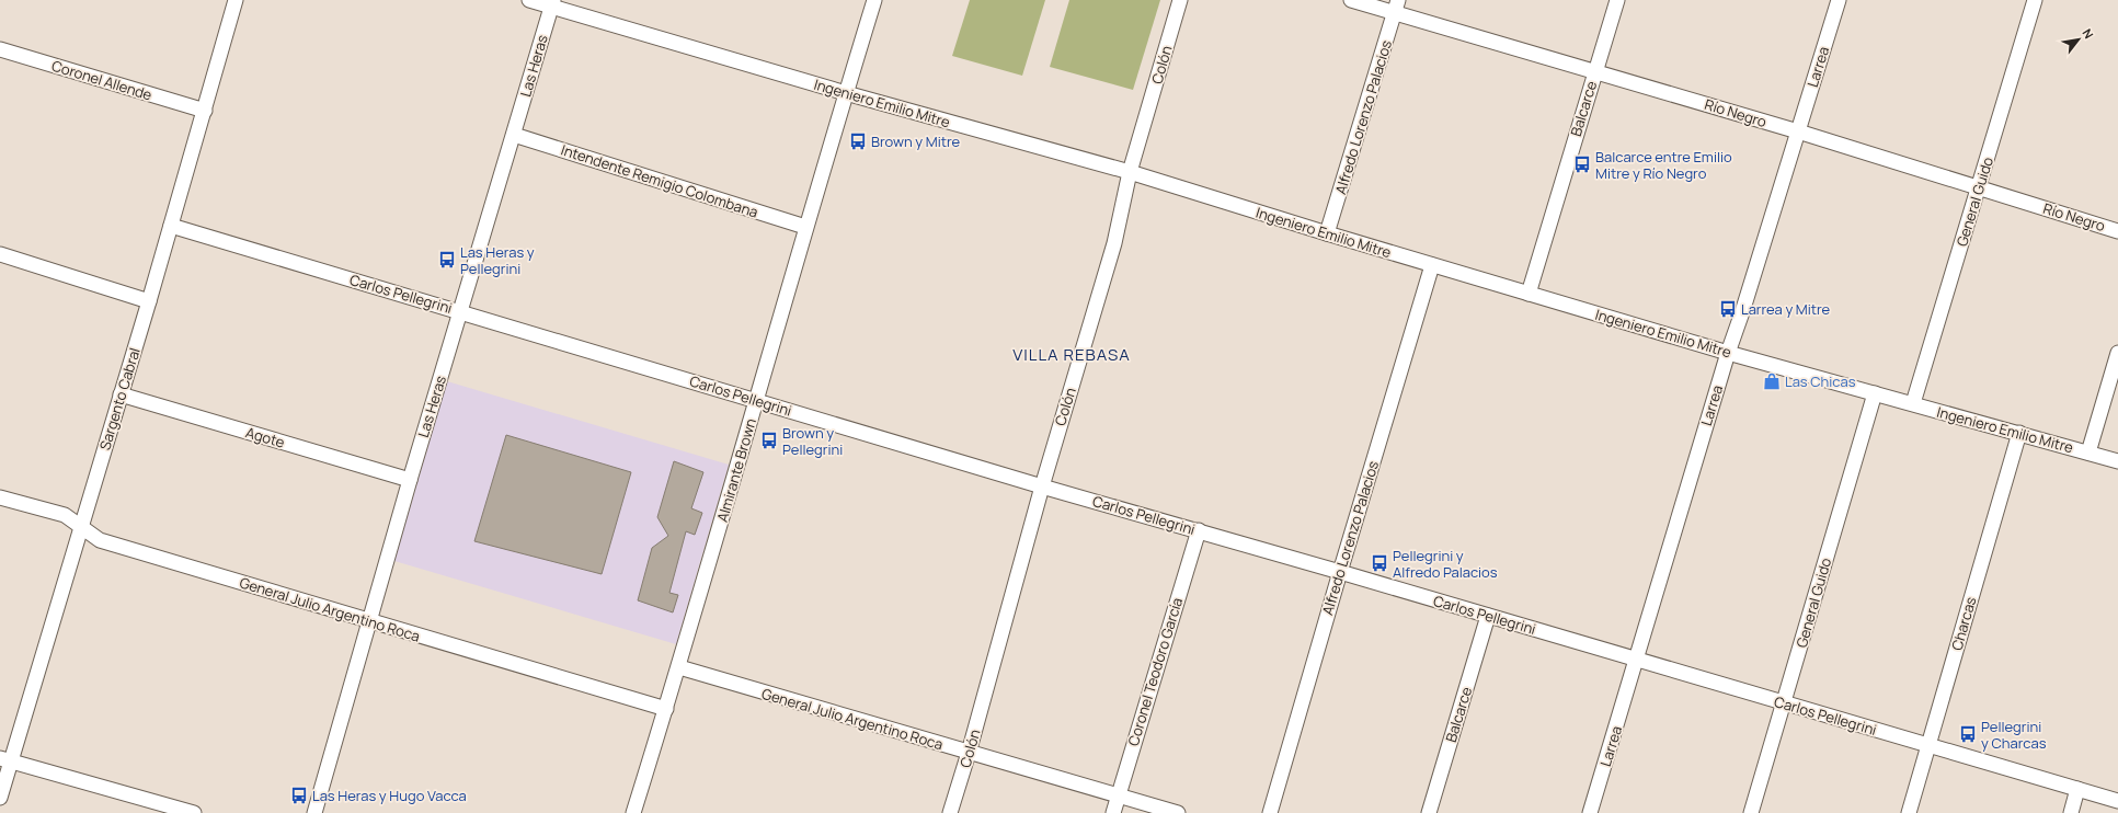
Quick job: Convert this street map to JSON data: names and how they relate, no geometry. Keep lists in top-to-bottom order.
{
  "streets": {
    "street": [
      "Colón",
      "Las Heras",
      "Larrea",
      "Coronel Allende",
      "Ingeniero Emilio Mitre",
      "Balcarce",
      "Río Negro",
      "Alfredo Lorenzo Palacios",
      "Intendente Remigio Colombana",
      "General Guido",
      "Carlos Pellegrini",
      "Sargento Cabral",
      "Agote",
      "Almirante Brown",
      "General Julio Argentino Roca",
      "Charcas",
      "Coronel Teodoro García"
    ]
  },
  "crossings": [
    ["Colón", "Ingeniero Emilio Mitre"],
    ["Colón", "Carlos Pellegrini"],
    ["Colón", "General Julio Argentino Roca"],
    ["Las Heras", "Ingeniero Emilio Mitre"],
    ["Las Heras", "Intendente Remigio Colombana"],
    ["Las Heras", "Carlos Pellegrini"],
    ["Las Heras", "Agote"],
    ["Las Heras", "General Julio Argentino Roca"],
    ["Larrea", "Ingeniero Emilio Mitre"],
    ["Larrea", "Río Negro"],
    ["Larrea", "Carlos Pellegrini"],
    ["Coronel Allende", "Sargento Cabral"],
    ["Ingeniero Emilio Mitre", "Balcarce"],
    ["Ingeniero Emilio Mitre", "Alfredo Lorenzo Palacios"],
    ["Ingeniero Emilio Mitre", "General Guido"],
    ["Ingeniero Emilio Mitre", "Almirante Brown"],
    ["Ingeniero Emilio Mitre", "Charcas"],
    ["Balcarce", "Río Negro"],
    ["Balcarce", "Carlos Pellegrini"],
    ["Río Negro", "Alfredo Lorenzo Palacios"],
    ["Río Negro", "General Guido"],
    ["Alfredo Lorenzo Palacios", "Carlos Pellegrini"],
    ["Intendente Remigio Colombana", "Almirante Brown"],
    ["General Guido", "Carlos Pellegrini"],
    ["Carlos Pellegrini", "Sargento Cabral"],
    ["Carlos Pellegrini", "Almirante Brown"],
    ["Carlos Pellegrini", "Charcas"],
    ["Carlos Pellegrini", "Coronel Teodoro García"],
    ["Sargento Cabral", "Agote"],
    ["Sargento Cabral", "General Julio Argentino Roca"],
    ["Almirante Brown", "General Julio Argentino Roca"],
    ["General Julio Argentino Roca", "Coronel Teodoro García"]
  ],
  "districts": ["VILLA REBASA"],
  "places": {
    "bus stop": [
      "Brown y Mitre",
      "Balcarce entre Emilio Mitre y Río Negro",
      "Las Heras y Pellegrini",
      "Larrea y Mitre",
      "Brown y Pellegrini",
      "Pellegrini y Alfredo Palacios",
      "Pellegrini y Charcas",
      "Las Heras y Hugo Vacca"
    ],
    "shop": ["Las Chicas"]
  },
  "north": "top right"
}
